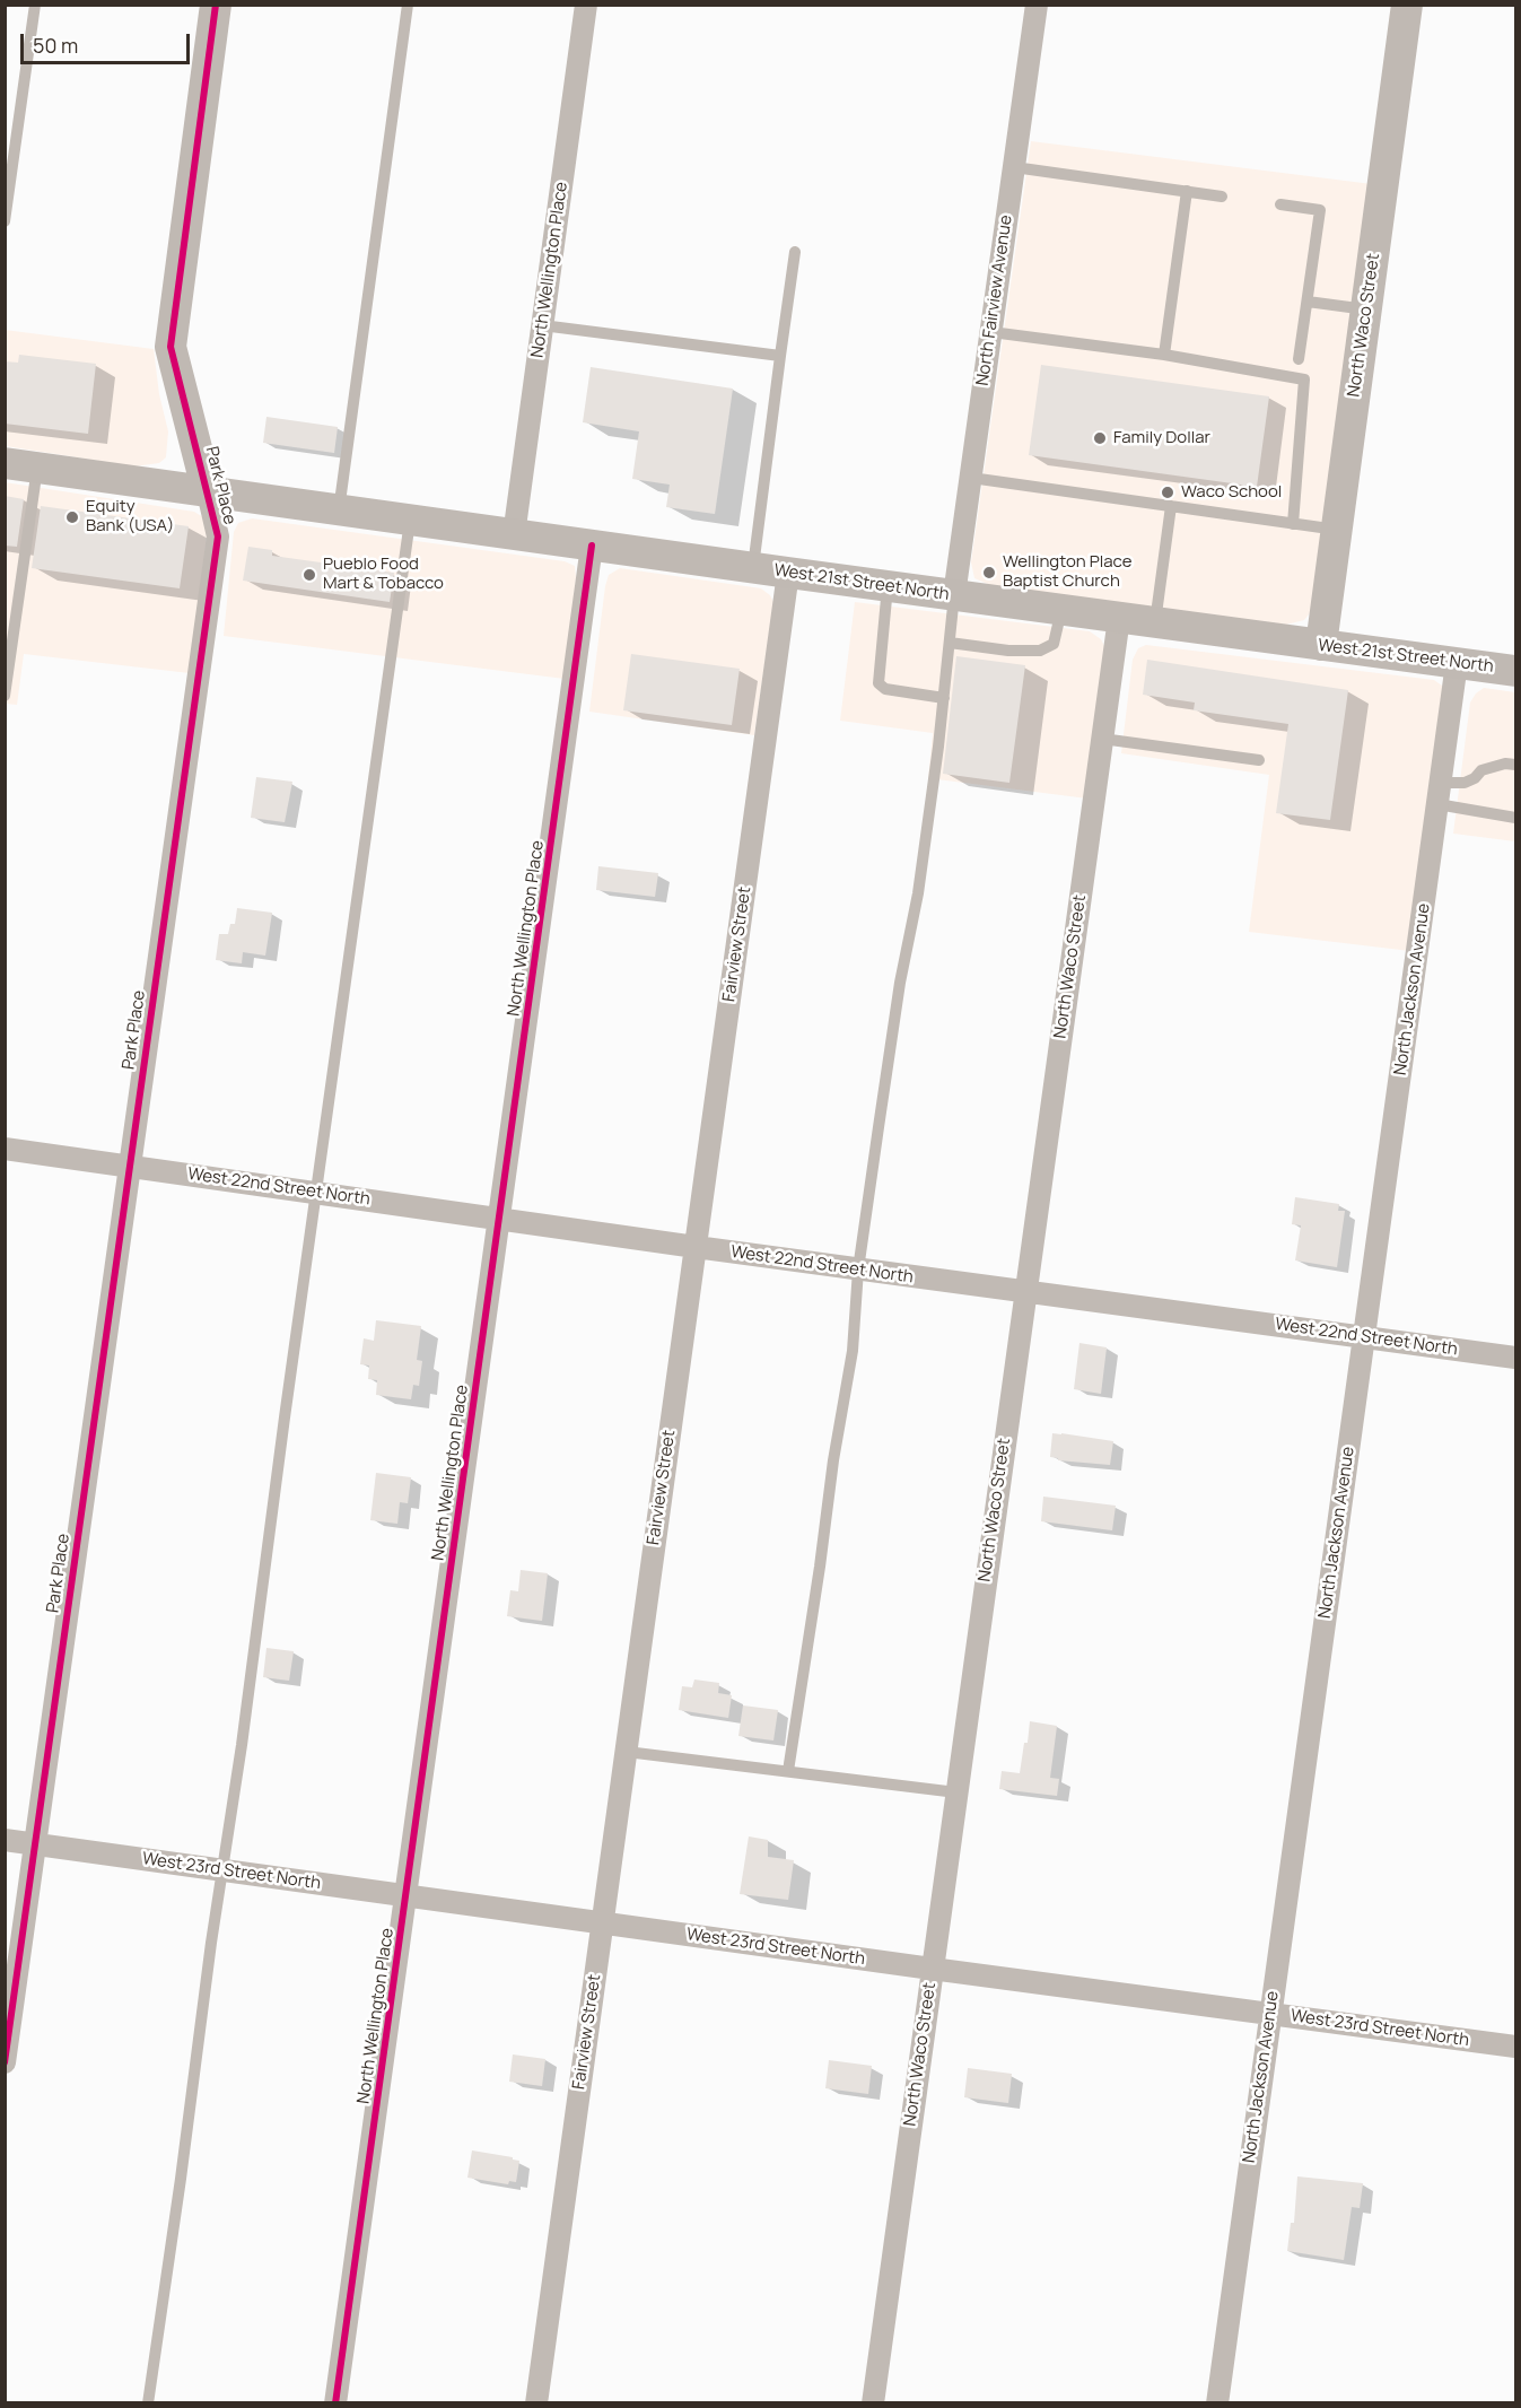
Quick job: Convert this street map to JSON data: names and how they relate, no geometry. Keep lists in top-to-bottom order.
{
  "streets": {
    "main road": ["North Waco Street", "Park Place", "West 21st Street North"],
    "street": [
      "North Wellington Place",
      "North Fairview Avenue",
      "Fairview Street",
      "North Jackson Avenue",
      "West 22nd Street North",
      "West 23rd Street North"
    ]
  },
  "crossings": [
    ["North Wellington Place", "West 21st Street North"],
    ["North Wellington Place", "West 22nd Street North"],
    ["North Wellington Place", "West 23rd Street North"],
    ["North Fairview Avenue", "West 21st Street North"],
    ["North Waco Street", "West 21st Street North"],
    ["North Waco Street", "West 22nd Street North"],
    ["North Waco Street", "West 23rd Street North"],
    ["Park Place", "West 21st Street North"],
    ["Park Place", "West 22nd Street North"],
    ["Park Place", "West 23rd Street North"],
    ["West 21st Street North", "Fairview Street"],
    ["West 21st Street North", "North Jackson Avenue"],
    ["Fairview Street", "West 22nd Street North"],
    ["Fairview Street", "West 23rd Street North"],
    ["North Jackson Avenue", "West 22nd Street North"],
    ["North Jackson Avenue", "West 23rd Street North"]
  ],
  "places": [
    "Family Dollar",
    "Waco School",
    "Equity Bank (USA)",
    "Wellington Place Baptist Church",
    "Pueblo Food Mart & Tobacco"
  ],
  "scale_bar": "50 m"
}
